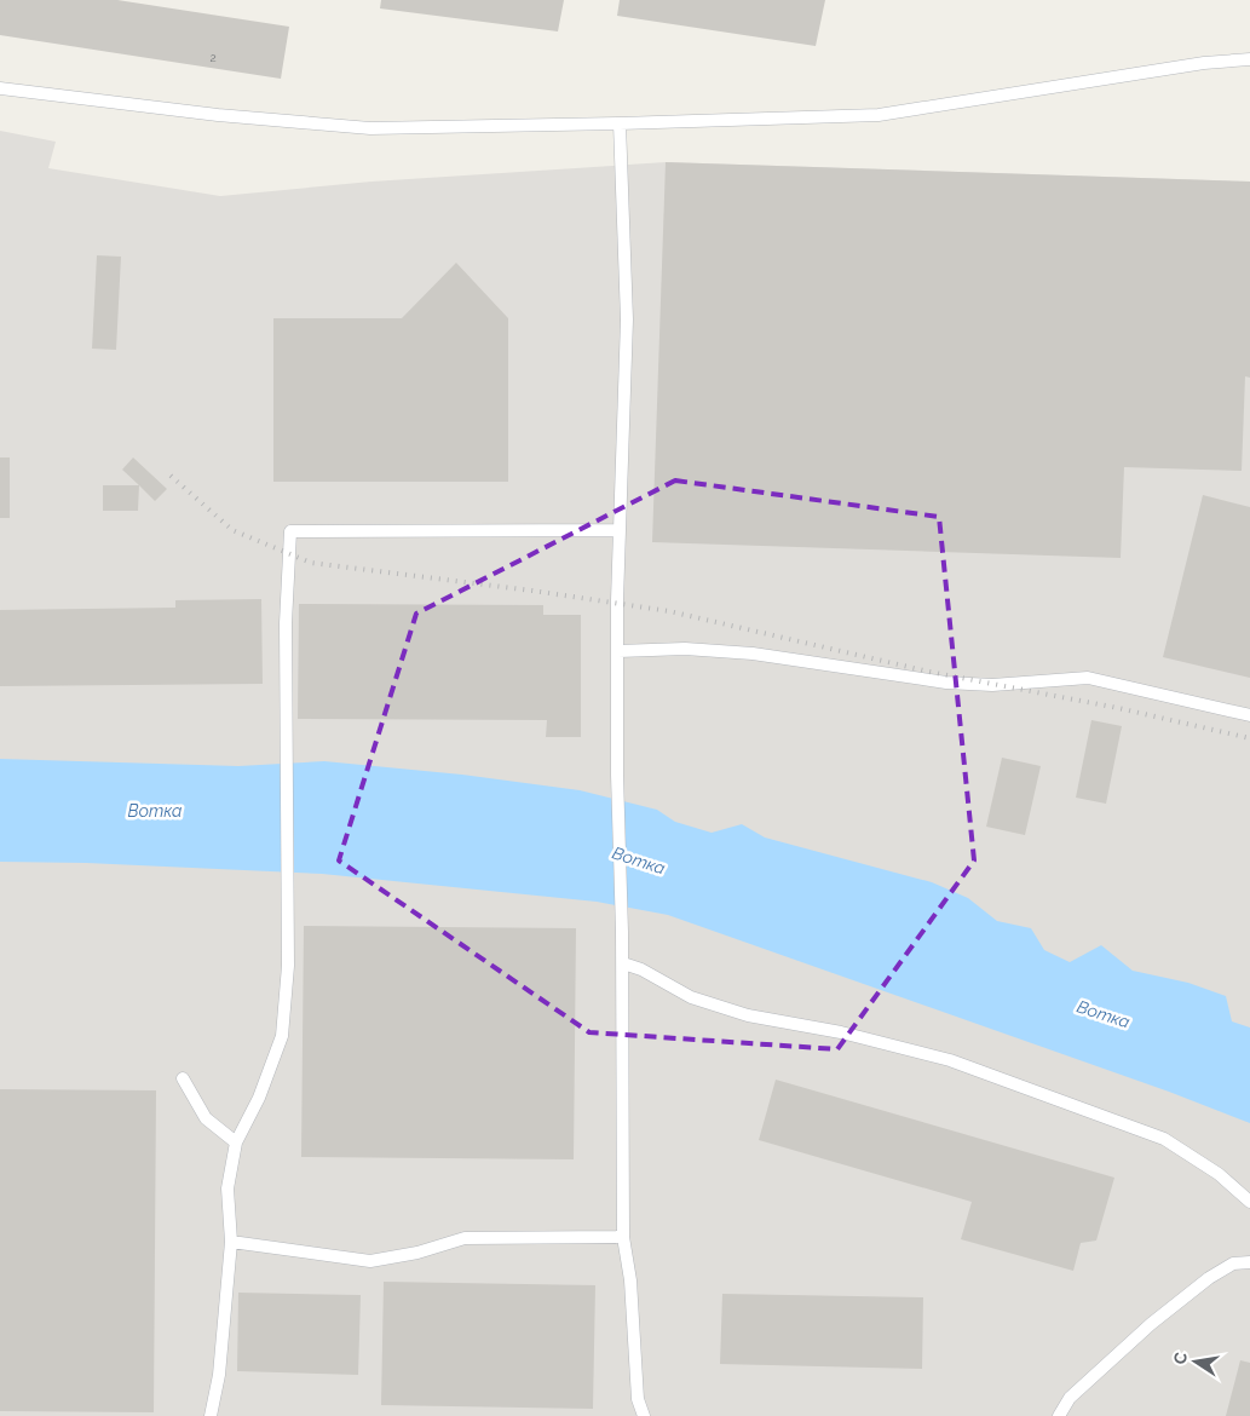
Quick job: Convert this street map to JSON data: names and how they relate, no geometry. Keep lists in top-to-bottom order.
{
  "water": ["Вотка"],
  "house_numbers": ["2"],
  "north": "left"
}
